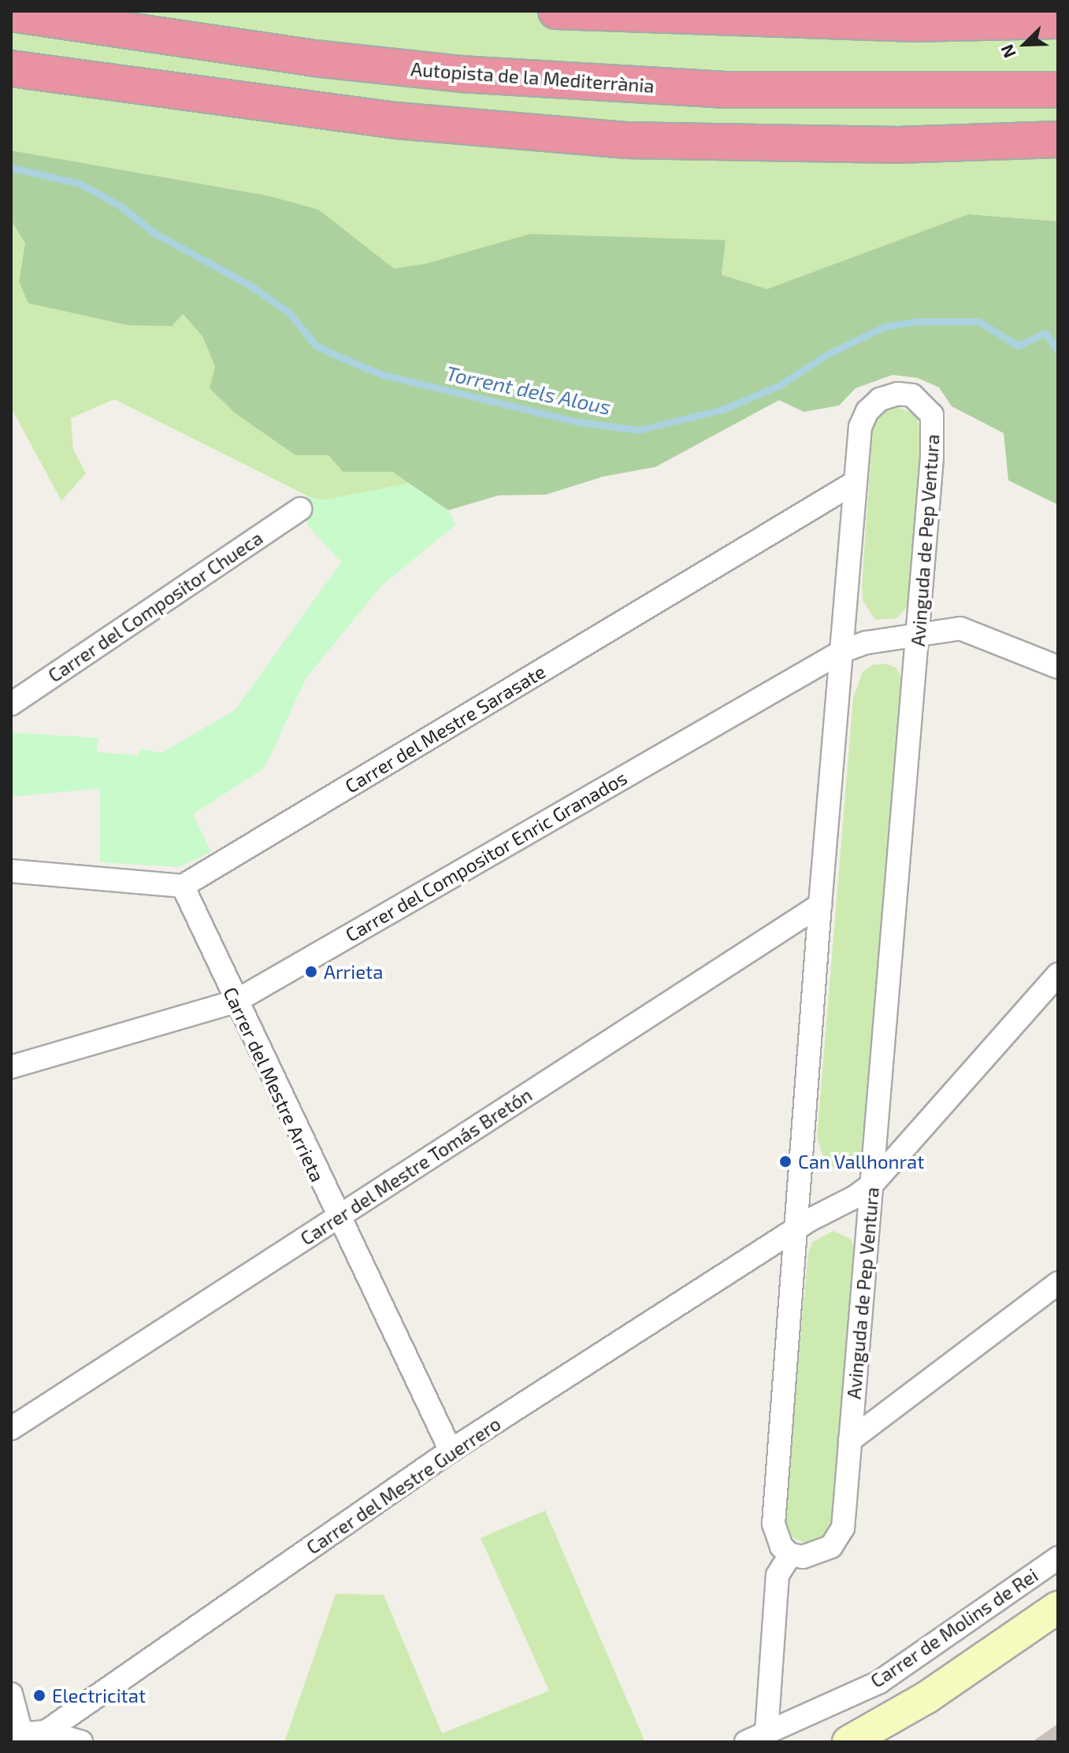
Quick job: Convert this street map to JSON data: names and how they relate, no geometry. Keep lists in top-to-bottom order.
{
  "streets": {
    "highway": ["Autopista de la Mediterrània"],
    "street": [
      "Avinguda de Pep Ventura",
      "Carrer del Compositor Chueca",
      "Carrer del Mestre Sarasate",
      "Carrer del Compositor Enric Granados",
      "Carrer del Mestre Arrieta",
      "Carrer del Mestre Tomás Bretón",
      "Carrer del Mestre Guerrero",
      "Carrer de Molins de Rei"
    ]
  },
  "crossings": [
    ["Avinguda de Pep Ventura", "Carrer del Mestre Sarasate"],
    ["Avinguda de Pep Ventura", "Carrer del Compositor Enric Granados"],
    ["Avinguda de Pep Ventura", "Carrer del Mestre Tomás Bretón"],
    ["Avinguda de Pep Ventura", "Carrer del Mestre Guerrero"],
    ["Carrer del Mestre Sarasate", "Carrer del Mestre Arrieta"],
    ["Carrer del Compositor Enric Granados", "Carrer del Mestre Arrieta"],
    ["Carrer del Mestre Arrieta", "Carrer del Mestre Tomás Bretón"],
    ["Carrer del Mestre Arrieta", "Carrer del Mestre Guerrero"]
  ],
  "water": ["Torrent dels Alous"],
  "places": ["Arrieta", "Can Vallhonrat", "Electricitat"],
  "north": "bottom left"
}
